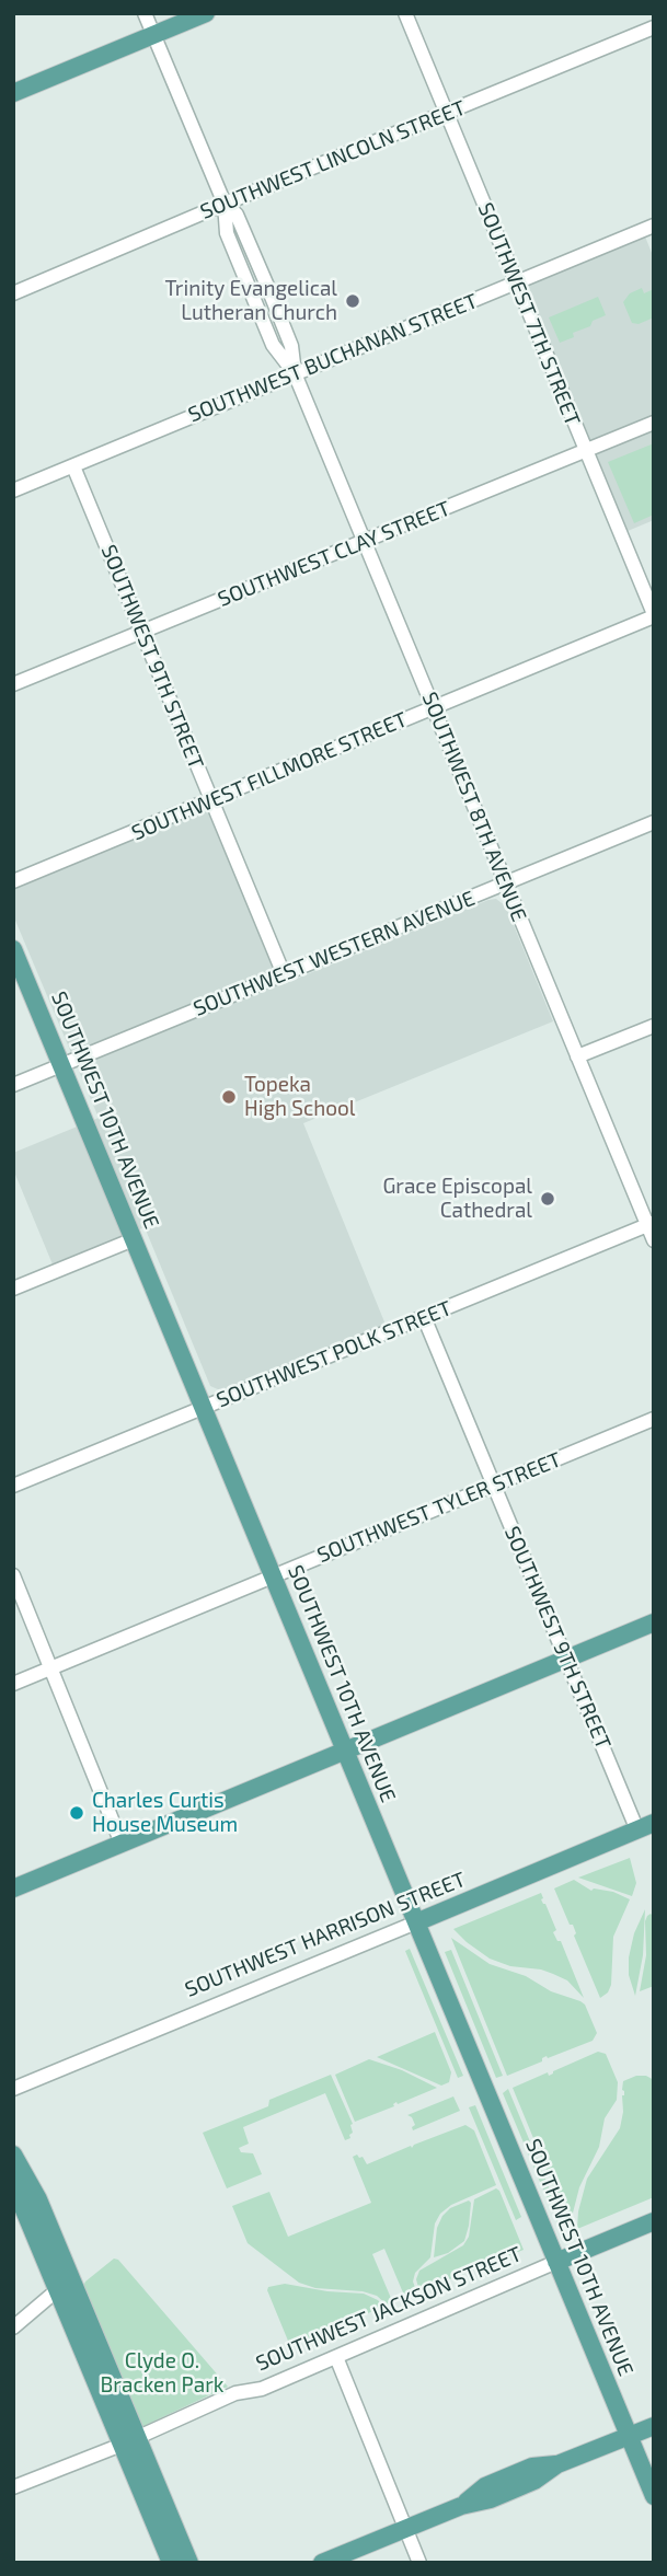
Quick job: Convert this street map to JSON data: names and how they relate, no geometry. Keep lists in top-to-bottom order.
{
  "streets": {
    "main road": ["SOUTHWEST 10TH AVENUE", "SOUTHWEST HARRISON STREET", "SOUTHWEST JACKSON STREET"],
    "street": [
      "SOUTHWEST LINCOLN STREET",
      "SOUTHWEST 7TH STREET",
      "SOUTHWEST BUCHANAN STREET",
      "SOUTHWEST CLAY STREET",
      "SOUTHWEST 9TH STREET",
      "SOUTHWEST FILLMORE STREET",
      "SOUTHWEST 8TH AVENUE",
      "SOUTHWEST WESTERN AVENUE",
      "SOUTHWEST POLK STREET",
      "SOUTHWEST TYLER STREET"
    ]
  },
  "crossings": [
    ["SOUTHWEST LINCOLN STREET", "SOUTHWEST 7TH STREET"],
    ["SOUTHWEST LINCOLN STREET", "SOUTHWEST 8TH AVENUE"],
    ["SOUTHWEST 7TH STREET", "SOUTHWEST BUCHANAN STREET"],
    ["SOUTHWEST 7TH STREET", "SOUTHWEST CLAY STREET"],
    ["SOUTHWEST 7TH STREET", "SOUTHWEST FILLMORE STREET"],
    ["SOUTHWEST BUCHANAN STREET", "SOUTHWEST 9TH STREET"],
    ["SOUTHWEST BUCHANAN STREET", "SOUTHWEST 8TH AVENUE"],
    ["SOUTHWEST CLAY STREET", "SOUTHWEST 9TH STREET"],
    ["SOUTHWEST CLAY STREET", "SOUTHWEST 8TH AVENUE"],
    ["SOUTHWEST 9TH STREET", "SOUTHWEST FILLMORE STREET"],
    ["SOUTHWEST 9TH STREET", "SOUTHWEST WESTERN AVENUE"],
    ["SOUTHWEST 9TH STREET", "SOUTHWEST POLK STREET"],
    ["SOUTHWEST 9TH STREET", "SOUTHWEST TYLER STREET"],
    ["SOUTHWEST 9TH STREET", "SOUTHWEST HARRISON STREET"],
    ["SOUTHWEST FILLMORE STREET", "SOUTHWEST 8TH AVENUE"],
    ["SOUTHWEST 8TH AVENUE", "SOUTHWEST WESTERN AVENUE"],
    ["SOUTHWEST 8TH AVENUE", "SOUTHWEST POLK STREET"],
    ["SOUTHWEST WESTERN AVENUE", "SOUTHWEST 10TH AVENUE"],
    ["SOUTHWEST 10TH AVENUE", "SOUTHWEST POLK STREET"],
    ["SOUTHWEST 10TH AVENUE", "SOUTHWEST TYLER STREET"],
    ["SOUTHWEST 10TH AVENUE", "SOUTHWEST HARRISON STREET"],
    ["SOUTHWEST 10TH AVENUE", "SOUTHWEST JACKSON STREET"]
  ],
  "parks": ["Clyde O. Bracken Park"],
  "places": [
    "Trinity Evangelical Lutheran Church",
    "Topeka High School",
    "Grace Episcopal Cathedral",
    "Charles Curtis House Museum"
  ]
}
